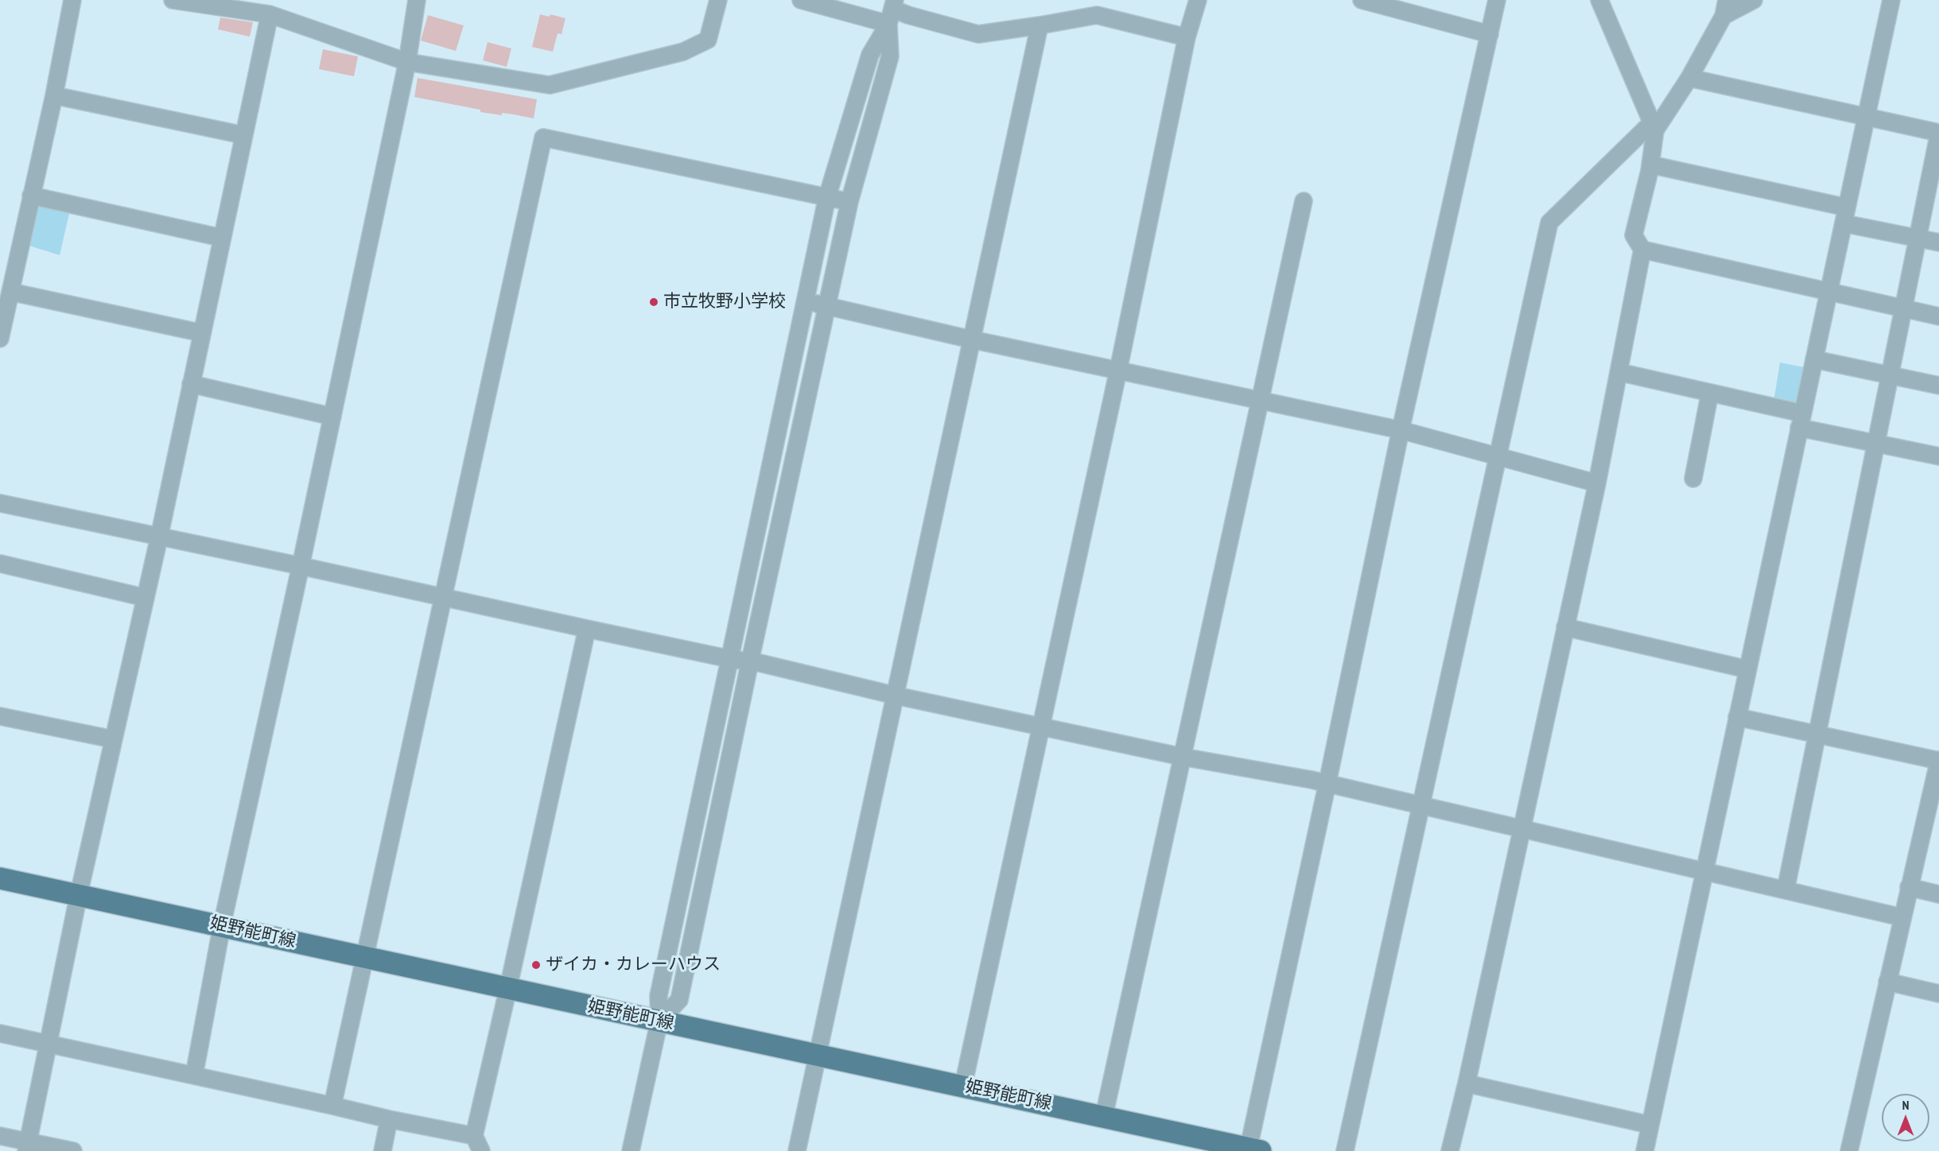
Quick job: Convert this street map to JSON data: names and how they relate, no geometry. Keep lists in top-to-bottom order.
{
  "streets": {
    "main road": ["姫野能町線"]
  },
  "places": ["市立牧野小学校", "ザイカ・カレーハウス"],
  "north": "top"
}
